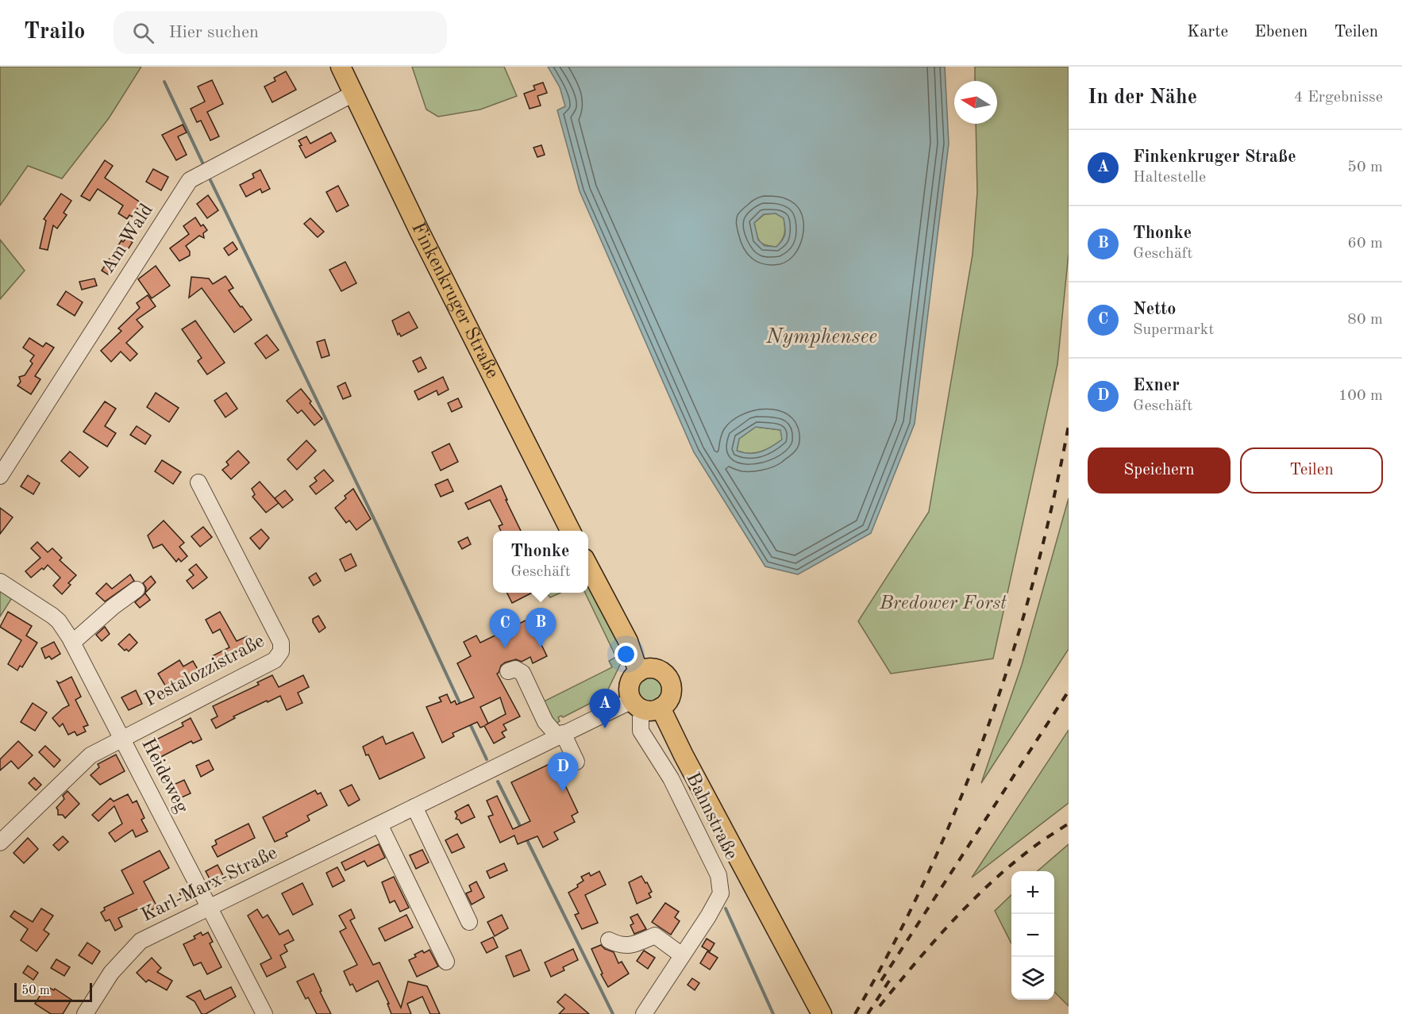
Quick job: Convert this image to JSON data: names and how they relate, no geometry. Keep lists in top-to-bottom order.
{
  "streets": {
    "main road": ["Finkenkruger Straße"],
    "street": [
      "Am Wald",
      "Pestalozzistraße",
      "Heideweg",
      "Bahnstraße",
      "Karl-Marx-Straße"
    ]
  },
  "crossings": [
    ["Am Wald", "Finkenkruger Straße"],
    ["Pestalozzistraße", "Heideweg"],
    ["Heideweg", "Karl-Marx-Straße"],
    ["Bahnstraße", "Karl-Marx-Straße"]
  ],
  "water": ["Nymphensee"],
  "parks": ["Bredower Forst"],
  "scale_bar": "50 m",
  "north": "left",
  "page": {
    "header": "Trailo",
    "search": "Hier suchen",
    "nav": ["Karte", "Ebenen", "Teilen"],
    "heading": ["In der Nähe", "4 Ergebnisse"],
    "list": [
      {
        "mark": "A",
        "name": "Finkenkruger Straße",
        "note": "Haltestelle",
        "value": "50 m"
      },
      {
        "mark": "B",
        "name": "Thonke",
        "note": "Geschäft",
        "value": "60 m"
      },
      {
        "mark": "C",
        "name": "Netto",
        "note": "Supermarkt",
        "value": "80 m"
      },
      {
        "mark": "D",
        "name": "Exner",
        "note": "Geschäft",
        "value": "100 m"
      }
    ],
    "buttons": ["Speichern", "Teilen"],
    "popup": ["Thonke", "Geschäft"],
    "pins": [
      "B",
      "C",
      "A",
      "D"
    ],
    "map_buttons": ["+", "−"],
    "scale": "50 m"
  }
}
